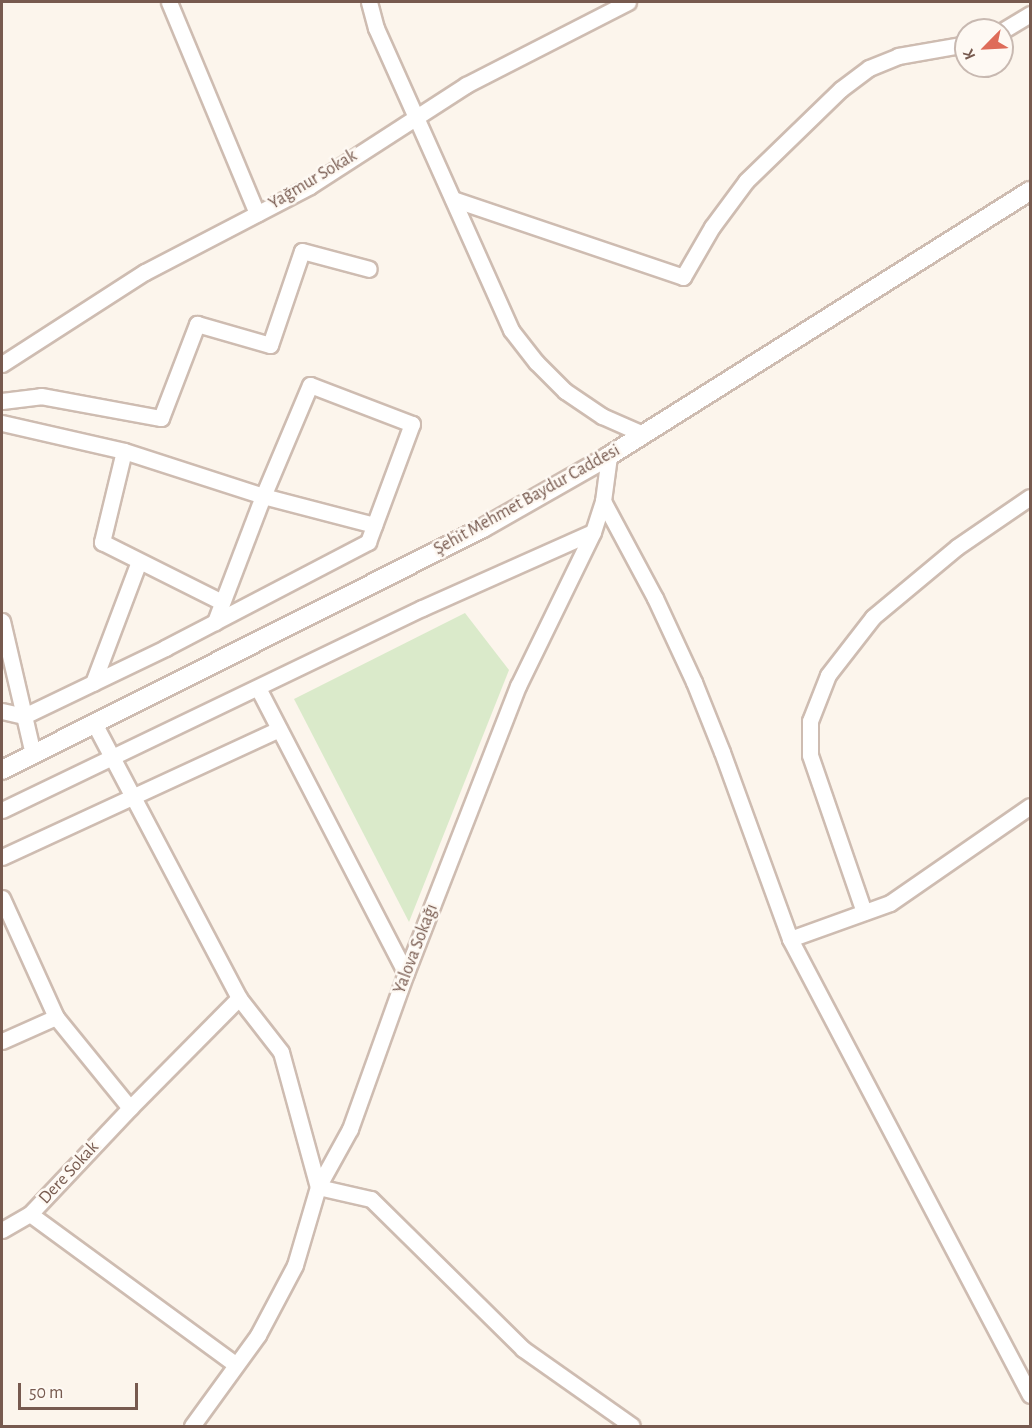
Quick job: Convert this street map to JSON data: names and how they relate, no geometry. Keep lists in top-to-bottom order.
{
  "streets": {
    "street": [
      "Yağmur Sokak",
      "Şehit Mehmet Baydur Caddesi",
      "Yalova Sokağı",
      "Dere Sokak"
    ]
  },
  "crossings": [
    ["Şehit Mehmet Baydur Caddesi", "Yalova Sokağı"]
  ],
  "scale_bar": "50 m",
  "north": "bottom left"
}
